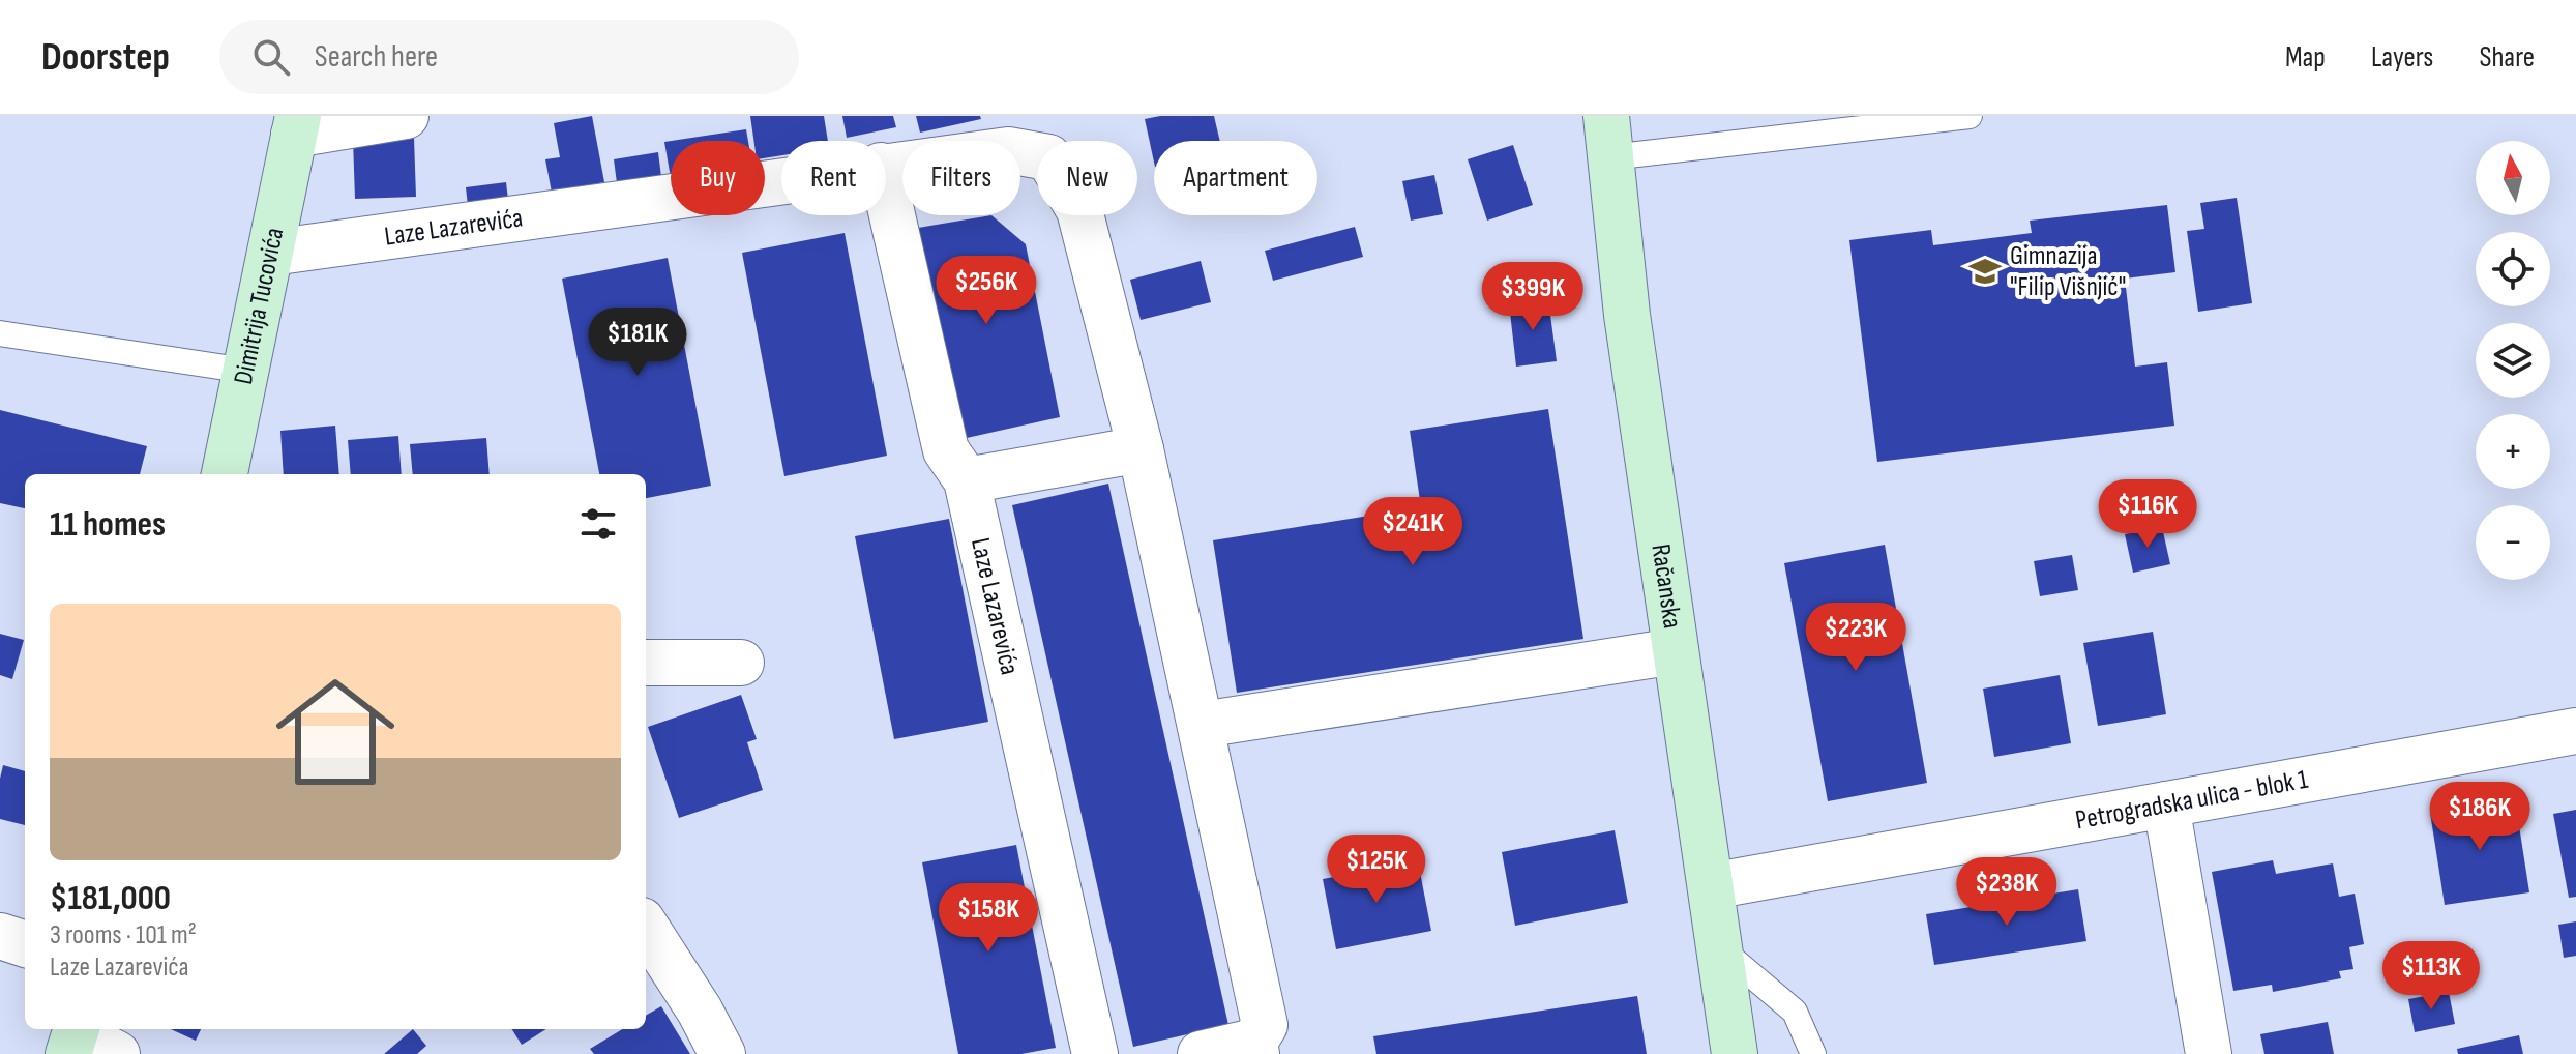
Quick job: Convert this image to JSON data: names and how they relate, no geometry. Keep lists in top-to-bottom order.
{
  "streets": {
    "main road": ["Dimitrija Tucovića", "Račanska"],
    "street": ["Laze Lazarevića", "Petrogradska ulica - blok 1"]
  },
  "crossings": [
    ["Laze Lazarevića", "Dimitrija Tucovića"],
    ["Račanska", "Petrogradska ulica - blok 1"]
  ],
  "places": {
    "school or university": ["Gimnazija \"Filip Višnjić\""]
  },
  "north": "top",
  "page": {
    "header": "Doorstep",
    "search": "Search here",
    "nav": ["Map", "Layers", "Share"],
    "map_buttons": ["+", "−"],
    "chip": [
      "Buy",
      "Rent",
      "Filters",
      "New",
      "Apartment"
    ],
    "price": [
      "$256K",
      "$399K",
      "$181K",
      "$116K",
      "$241K",
      "$223K",
      "$186K",
      "$125K",
      "$238K",
      "$158K",
      "$113K"
    ],
    "heading": "11 homes",
    "list": [
      {
        "name": "$181,000",
        "note": "3 rooms · 101 m² · Laze Lazarevića"
      }
    ]
  }
}
